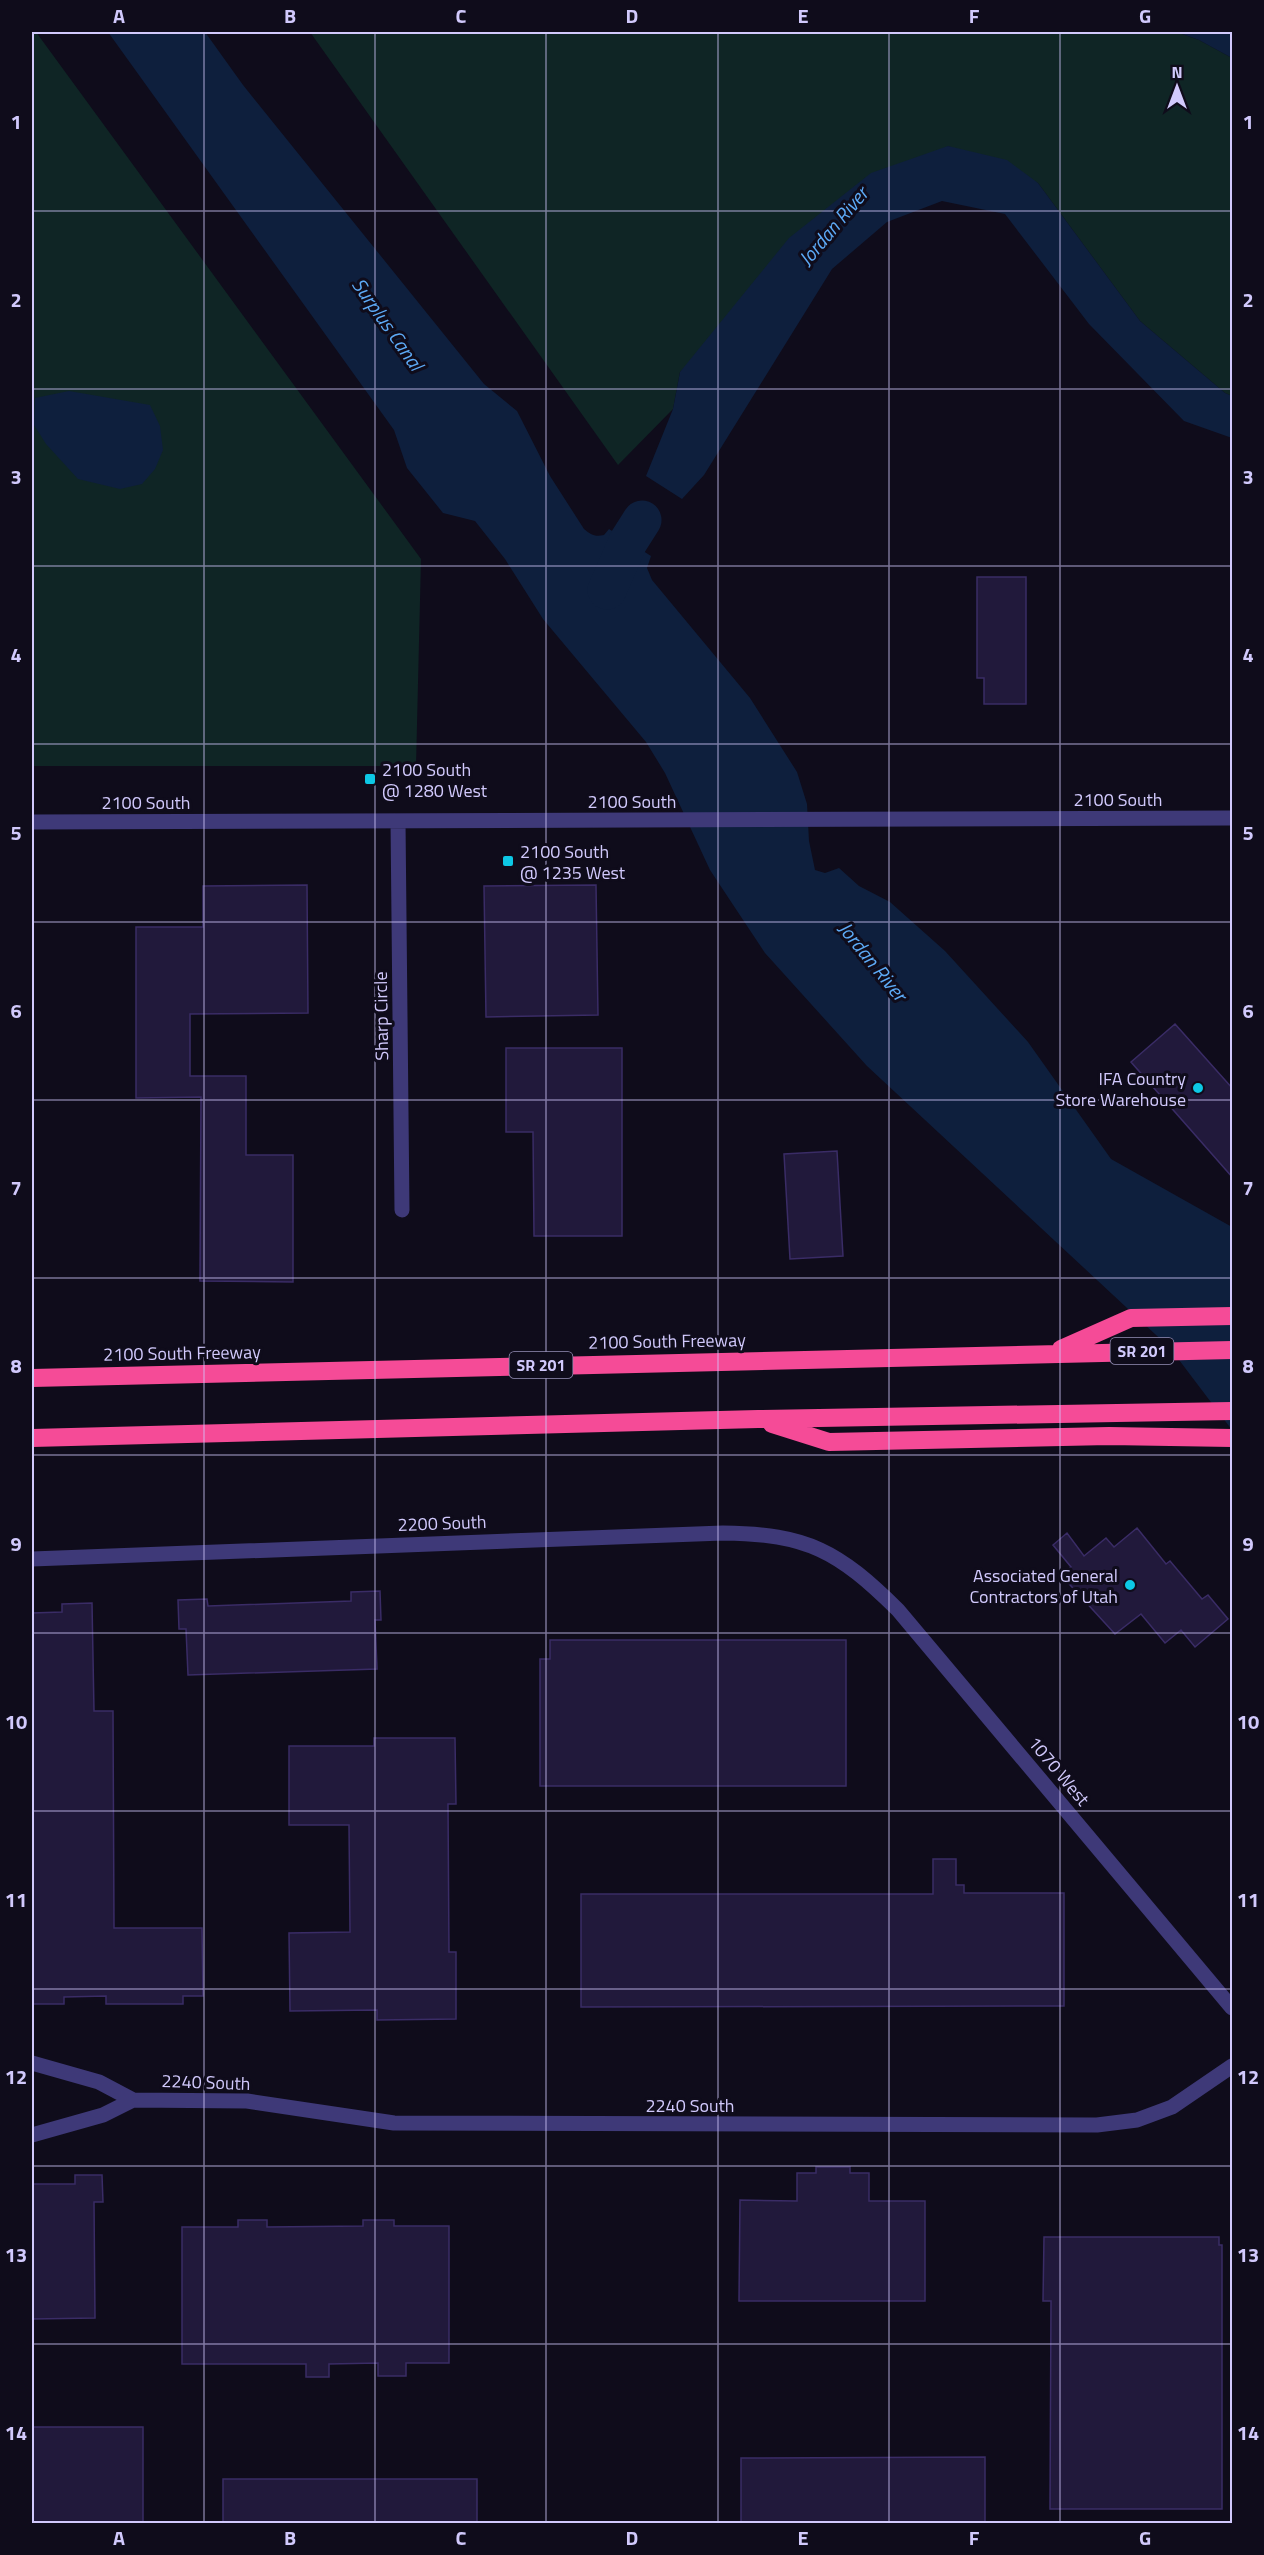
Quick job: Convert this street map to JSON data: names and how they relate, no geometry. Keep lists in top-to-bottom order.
{
  "streets": {
    "highway": ["2100 South Freeway", "SR 201"],
    "street": [
      "2100 South",
      "Sharp Circle",
      "2200 South",
      "1070 West",
      "2240 South"
    ]
  },
  "crossings": [
    ["2100 South", "Sharp Circle"],
    ["2200 South", "1070 West"]
  ],
  "water": ["Jordan River", "Surplus Canal"],
  "places": {
    "transit": ["2100 South @ 1280 West", "2100 South @ 1235 West"],
    "other": ["IFA Country Store Warehouse", "Associated General Contractors of Utah"]
  },
  "north": "top",
  "grid": {
    "columns": [
      "A",
      "B",
      "C",
      "D",
      "E",
      "F",
      "G"
    ],
    "rows": [
      "1",
      "2",
      "3",
      "4",
      "5",
      "6",
      "7",
      "8",
      "9",
      "10",
      "11",
      "12",
      "13",
      "14"
    ]
  }
}
